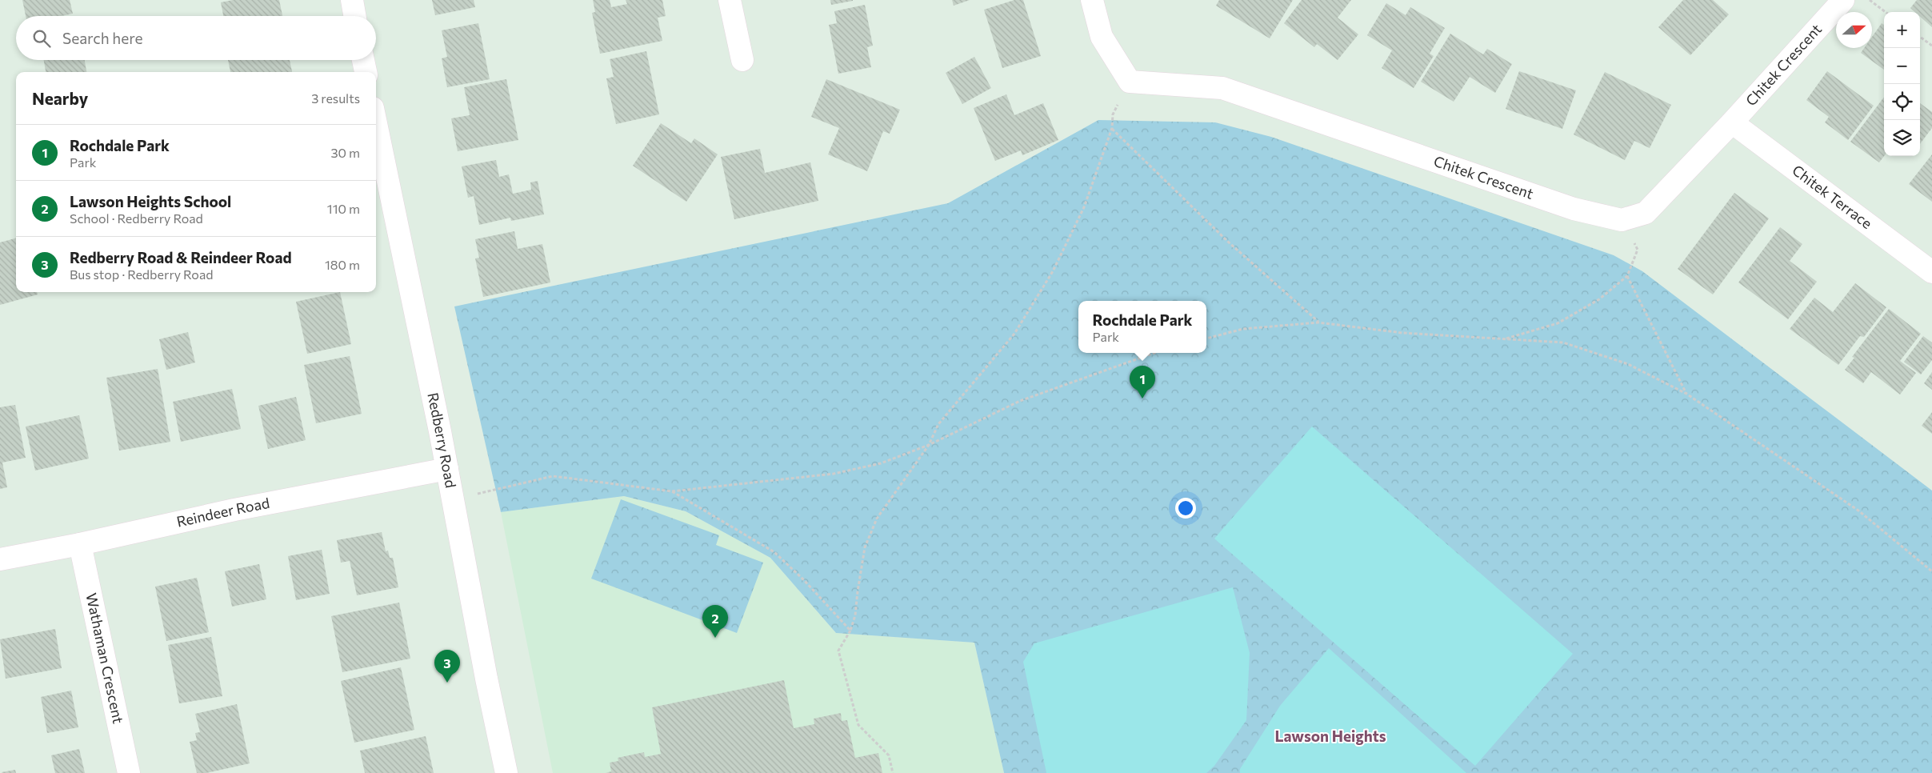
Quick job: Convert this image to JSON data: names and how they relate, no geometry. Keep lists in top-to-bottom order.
{
  "streets": {
    "street": [
      "Chitek Crescent",
      "Chitek Terrace",
      "Redberry Road",
      "Reindeer Road",
      "Wathaman Crescent"
    ]
  },
  "crossings": [
    ["Chitek Crescent", "Chitek Terrace"],
    ["Redberry Road", "Reindeer Road"],
    ["Reindeer Road", "Wathaman Crescent"]
  ],
  "districts": ["Lawson Heights"],
  "north": "right",
  "page": {
    "map_buttons": ["+", "−"],
    "search": "Search here",
    "heading": ["Nearby", "3 results"],
    "list": [
      {
        "mark": "1",
        "name": "Rochdale Park",
        "note": "Park",
        "value": "30 m"
      },
      {
        "mark": "2",
        "name": "Lawson Heights School",
        "note": "School · Redberry Road",
        "value": "110 m"
      },
      {
        "mark": "3",
        "name": "Redberry Road & Reindeer Road",
        "note": "Bus stop · Redberry Road",
        "value": "180 m"
      }
    ],
    "popup": ["Rochdale Park", "Park"],
    "pins": ["1", "2", "3"]
  }
}
